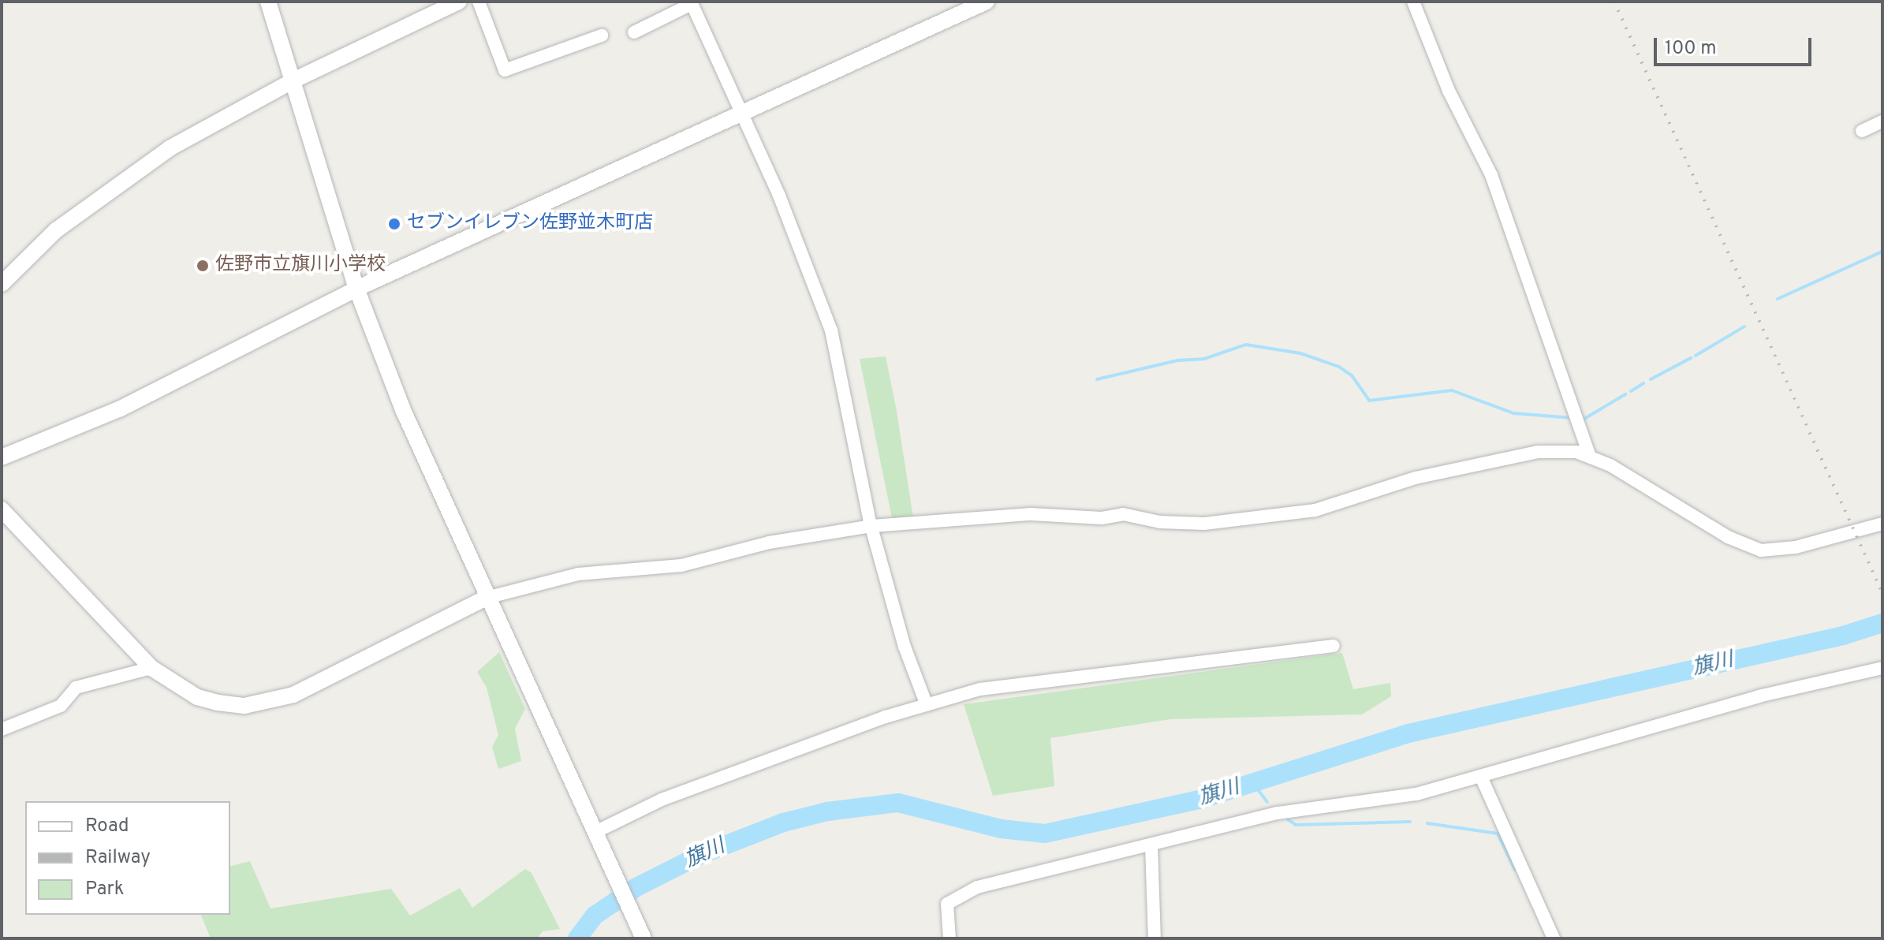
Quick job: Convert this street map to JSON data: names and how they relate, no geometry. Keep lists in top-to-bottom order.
{
  "water": ["旗川"],
  "places": ["セブンイレブン佐野並木町店", "佐野市立旗川小学校"],
  "legend": ["Road", "Railway", "Park"],
  "scale_bar": "100 m"
}
